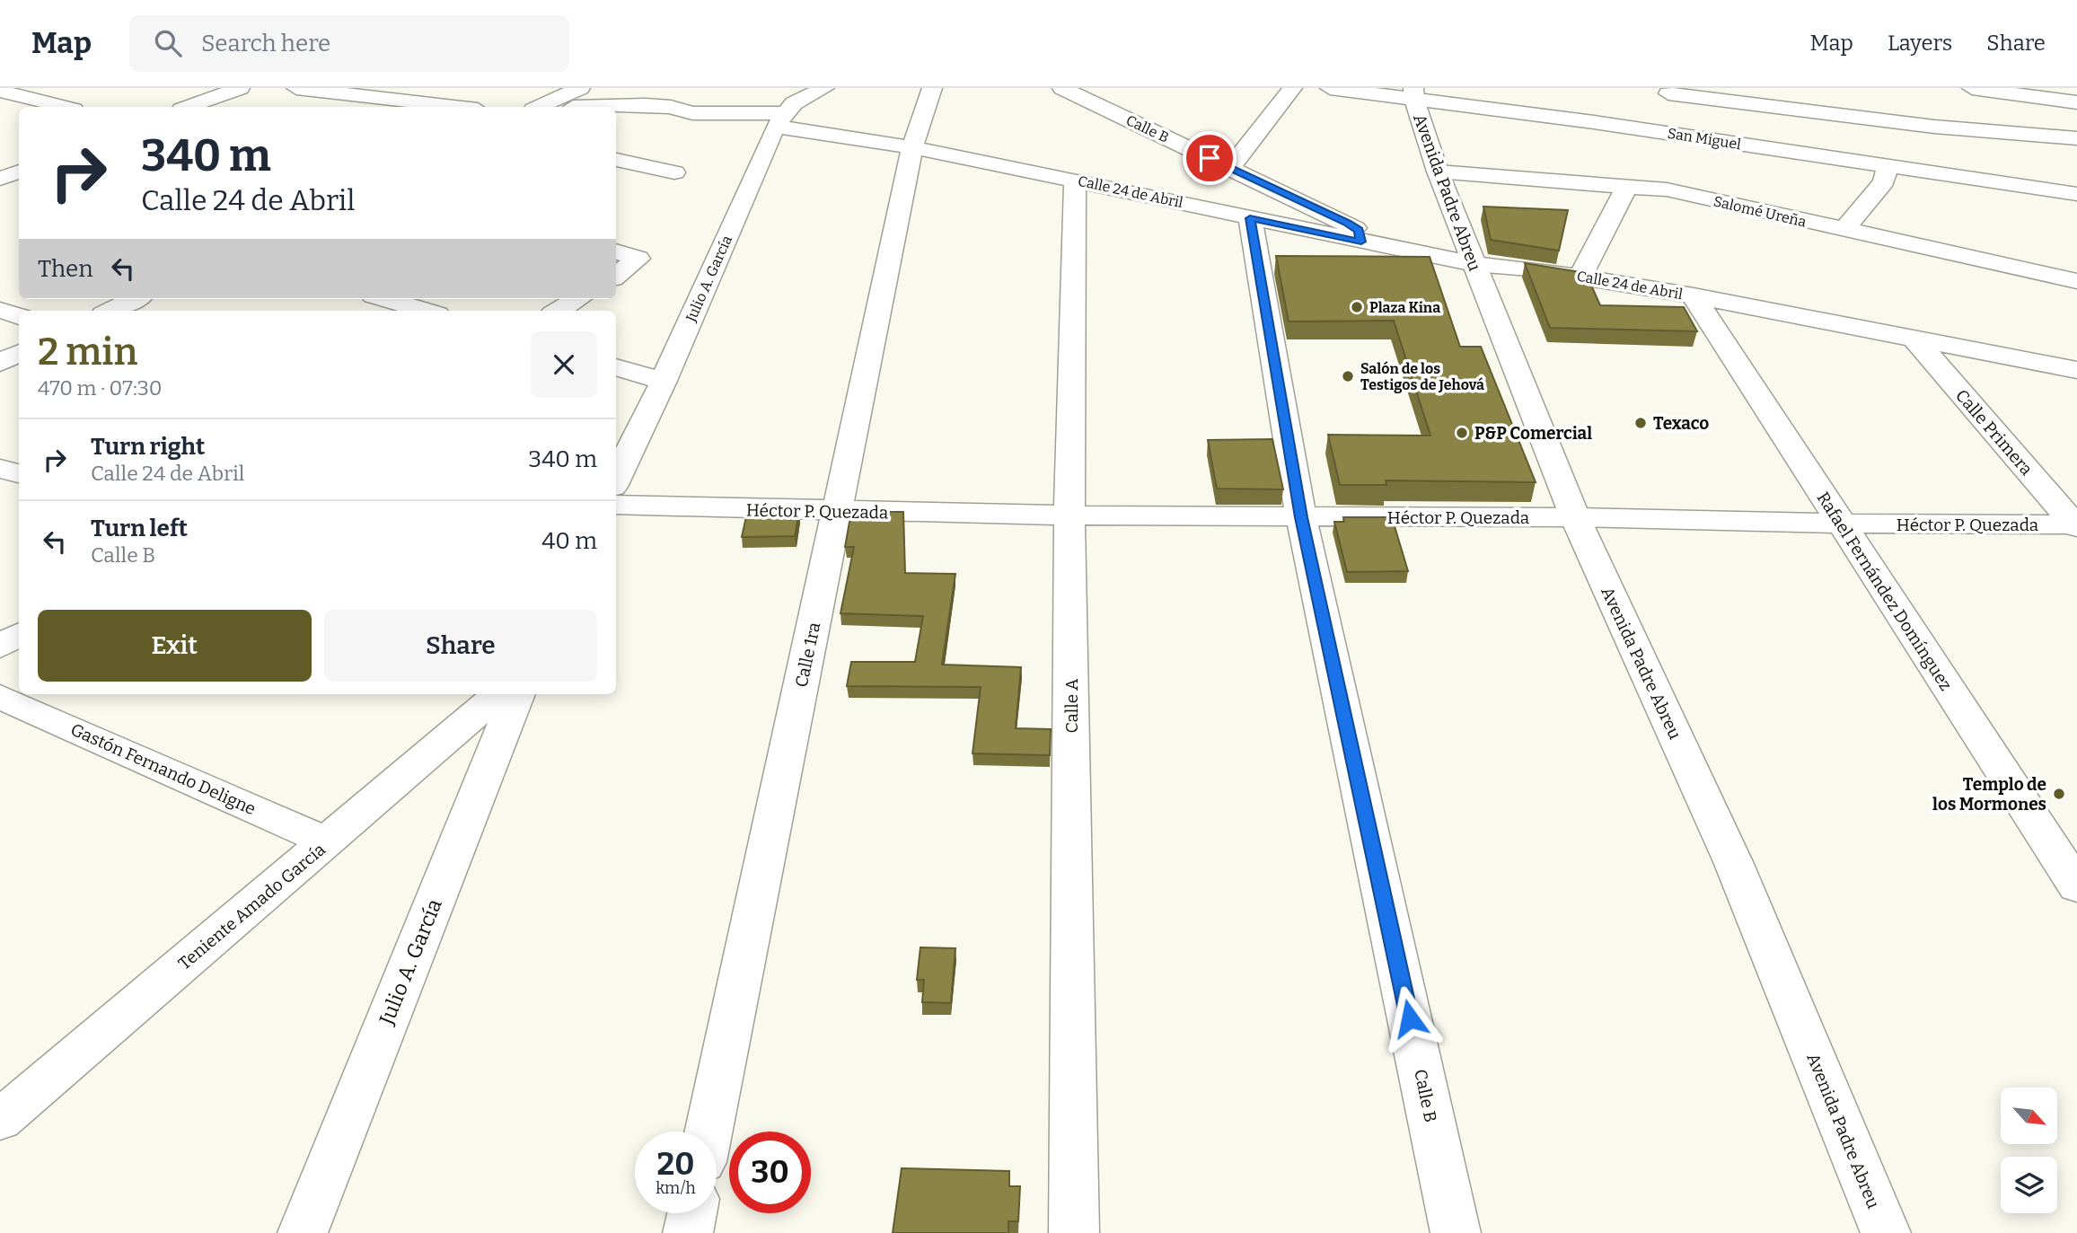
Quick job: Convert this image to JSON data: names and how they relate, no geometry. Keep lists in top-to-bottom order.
{
  "streets": {
    "street": [
      "Calle B",
      "San Miguel",
      "Calle 24 de Abril",
      "Avenida Padre Abreu",
      "Salomé Ureña",
      "Julio A. García",
      "Calle Primera",
      "Héctor P. Quezada",
      "Rafael Fernández Domínguez",
      "Calle 1ra",
      "Calle A",
      "Gastón Fernando Deligne",
      "Teniente Amado García"
    ]
  },
  "crossings": [
    ["Calle B", "Calle 24 de Abril"],
    ["Calle B", "Héctor P. Quezada"],
    ["San Miguel", "Avenida Padre Abreu"],
    ["Calle 24 de Abril", "Avenida Padre Abreu"],
    ["Calle 24 de Abril", "Julio A. García"],
    ["Calle 24 de Abril", "Calle Primera"],
    ["Calle 24 de Abril", "Rafael Fernández Domínguez"],
    ["Calle 24 de Abril", "Calle 1ra"],
    ["Calle 24 de Abril", "Calle A"],
    ["Avenida Padre Abreu", "Salomé Ureña"],
    ["Avenida Padre Abreu", "Héctor P. Quezada"],
    ["Calle Primera", "Héctor P. Quezada"],
    ["Héctor P. Quezada", "Rafael Fernández Domínguez"],
    ["Héctor P. Quezada", "Calle 1ra"],
    ["Héctor P. Quezada", "Calle A"],
    ["Gastón Fernando Deligne", "Teniente Amado García"]
  ],
  "places": [
    "Plaza Kina",
    "Salón de los Testigos de Jehová",
    "Texaco",
    "P&P Comercial",
    "Templo de los Mormones"
  ],
  "north": "bottom right",
  "page": {
    "header": "Map",
    "search": "Search here",
    "nav": ["Map", "Layers", "Share"],
    "turn": ["340 m", "Calle 24 de Abril"],
    "then": "Then",
    "heading": ["2 min", "470 m · 07:30"],
    "list": [
      {
        "name": "Turn right",
        "note": "Calle 24 de Abril",
        "value": "340 m"
      },
      {
        "name": "Turn left",
        "note": "Calle B",
        "value": "40 m"
      }
    ],
    "buttons": ["Exit", "Share"],
    "speed": "20 km/h",
    "limit": "30"
  }
}
